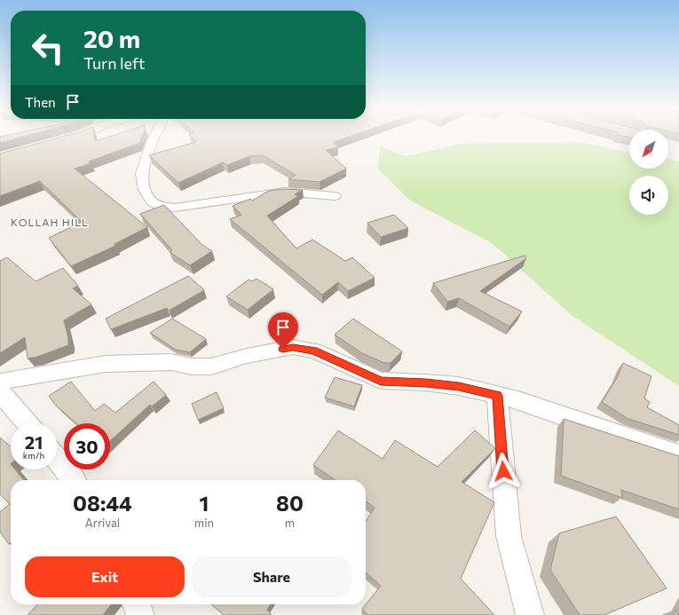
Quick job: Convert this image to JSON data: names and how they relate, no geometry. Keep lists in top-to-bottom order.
{
  "districts": ["KOLLAH HILL"],
  "north": "bottom left",
  "page": {
    "turn": ["20 m", "Turn left"],
    "then": "Then",
    "speed": "21 km/h",
    "limit": "30",
    "eta": [
      "08:44",
      "Arrival",
      "1",
      "min",
      "80",
      "m"
    ],
    "buttons": ["Exit", "Share"]
  }
}
